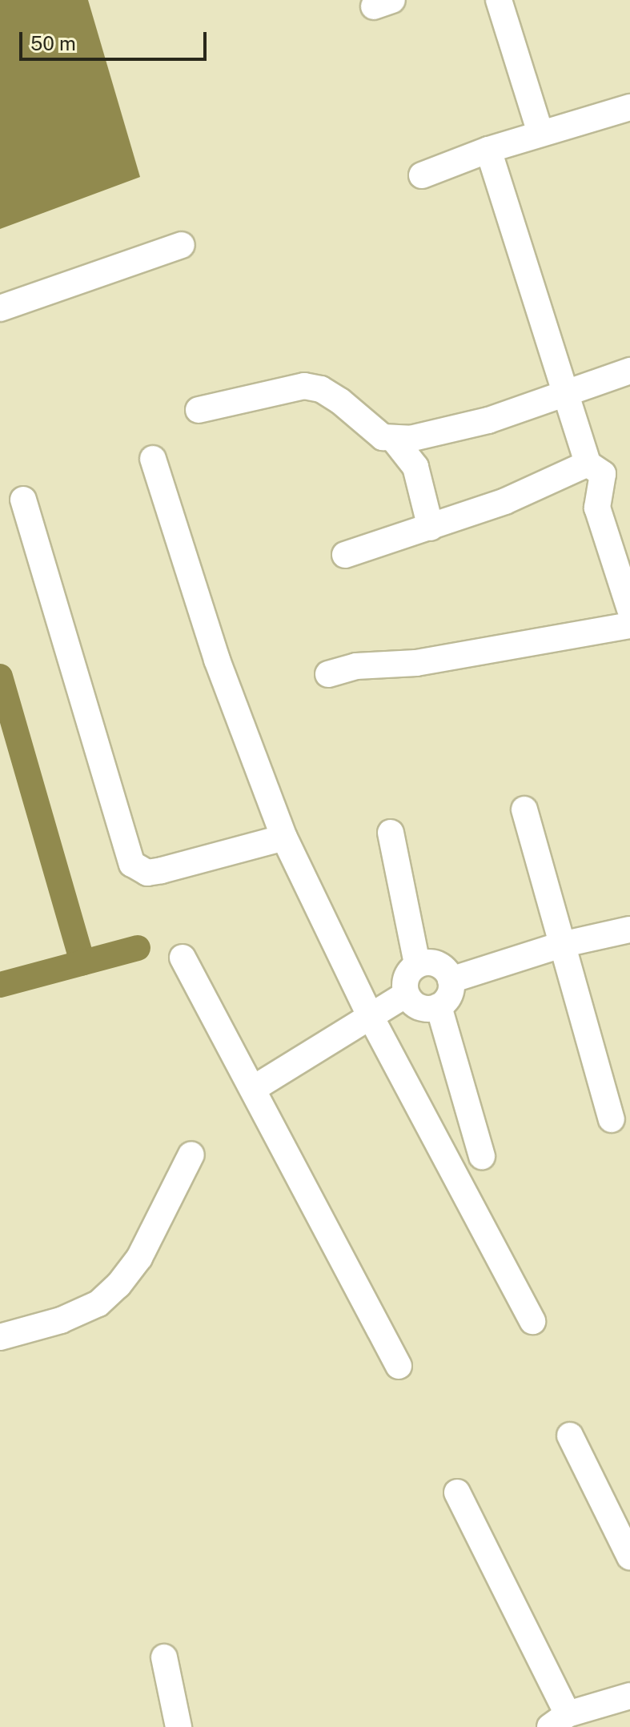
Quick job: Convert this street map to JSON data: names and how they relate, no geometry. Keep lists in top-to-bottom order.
{
  "scale_bar": "50 m"
}
